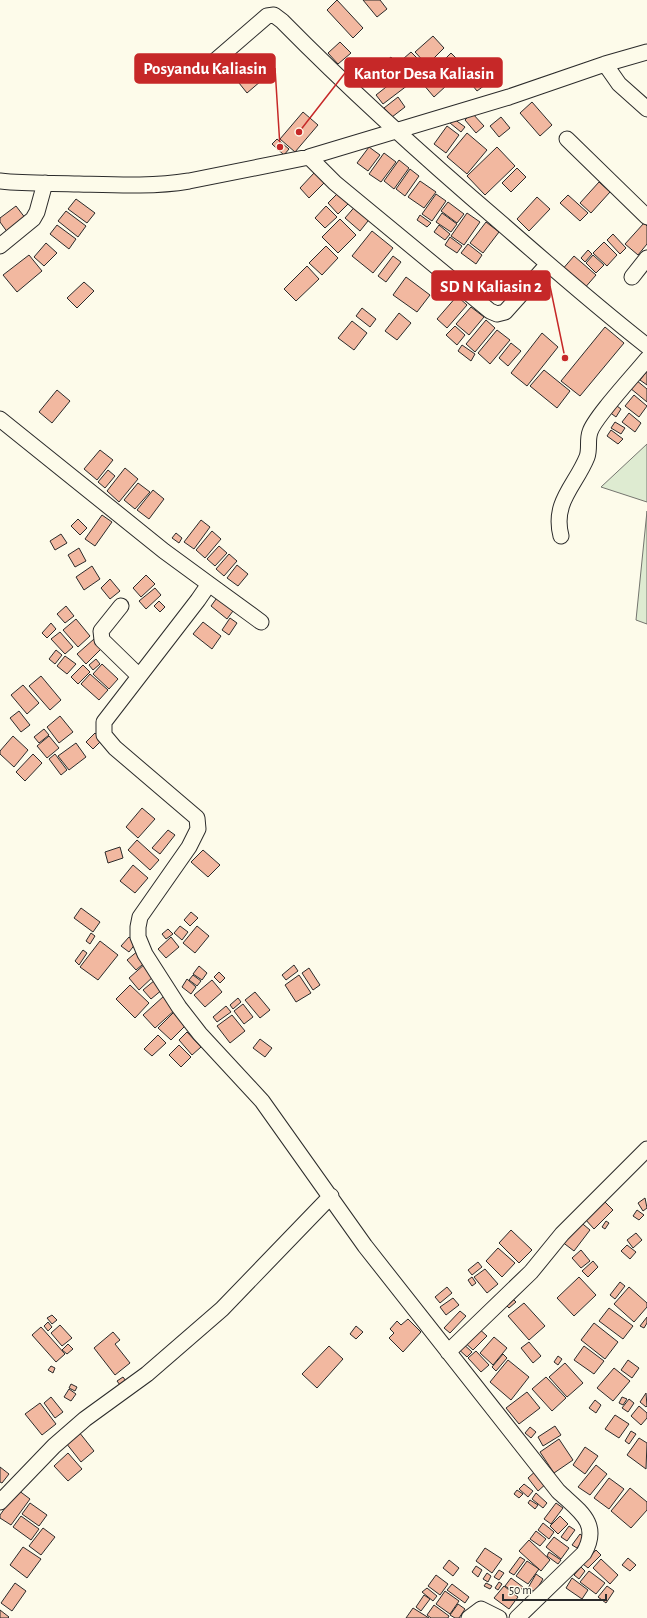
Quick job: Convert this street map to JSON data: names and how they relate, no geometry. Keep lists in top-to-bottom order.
{
  "places": ["Kantor Desa Kaliasin", "Posyandu Kaliasin", "SD N Kaliasin 2"],
  "scale_bar": "50 m"
}
